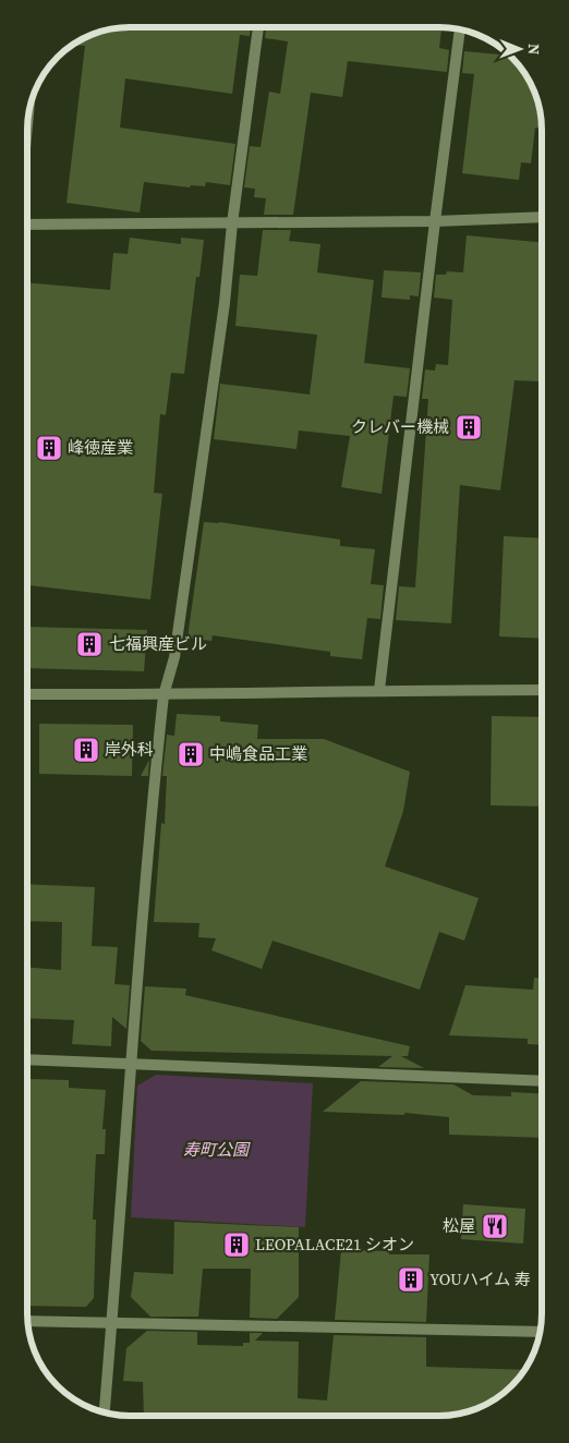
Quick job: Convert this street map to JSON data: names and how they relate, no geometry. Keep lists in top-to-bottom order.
{
  "parks": ["寿町公園"],
  "places": {
    "building": [
      "クレバー機械",
      "峰徳産業",
      "七福興産ビル",
      "岸外科",
      "中嶋食品工業",
      "LEOPALACE21 シオン",
      "YOUハイム 寿"
    ],
    "restaurant": ["松屋"]
  },
  "north": "right"
}
